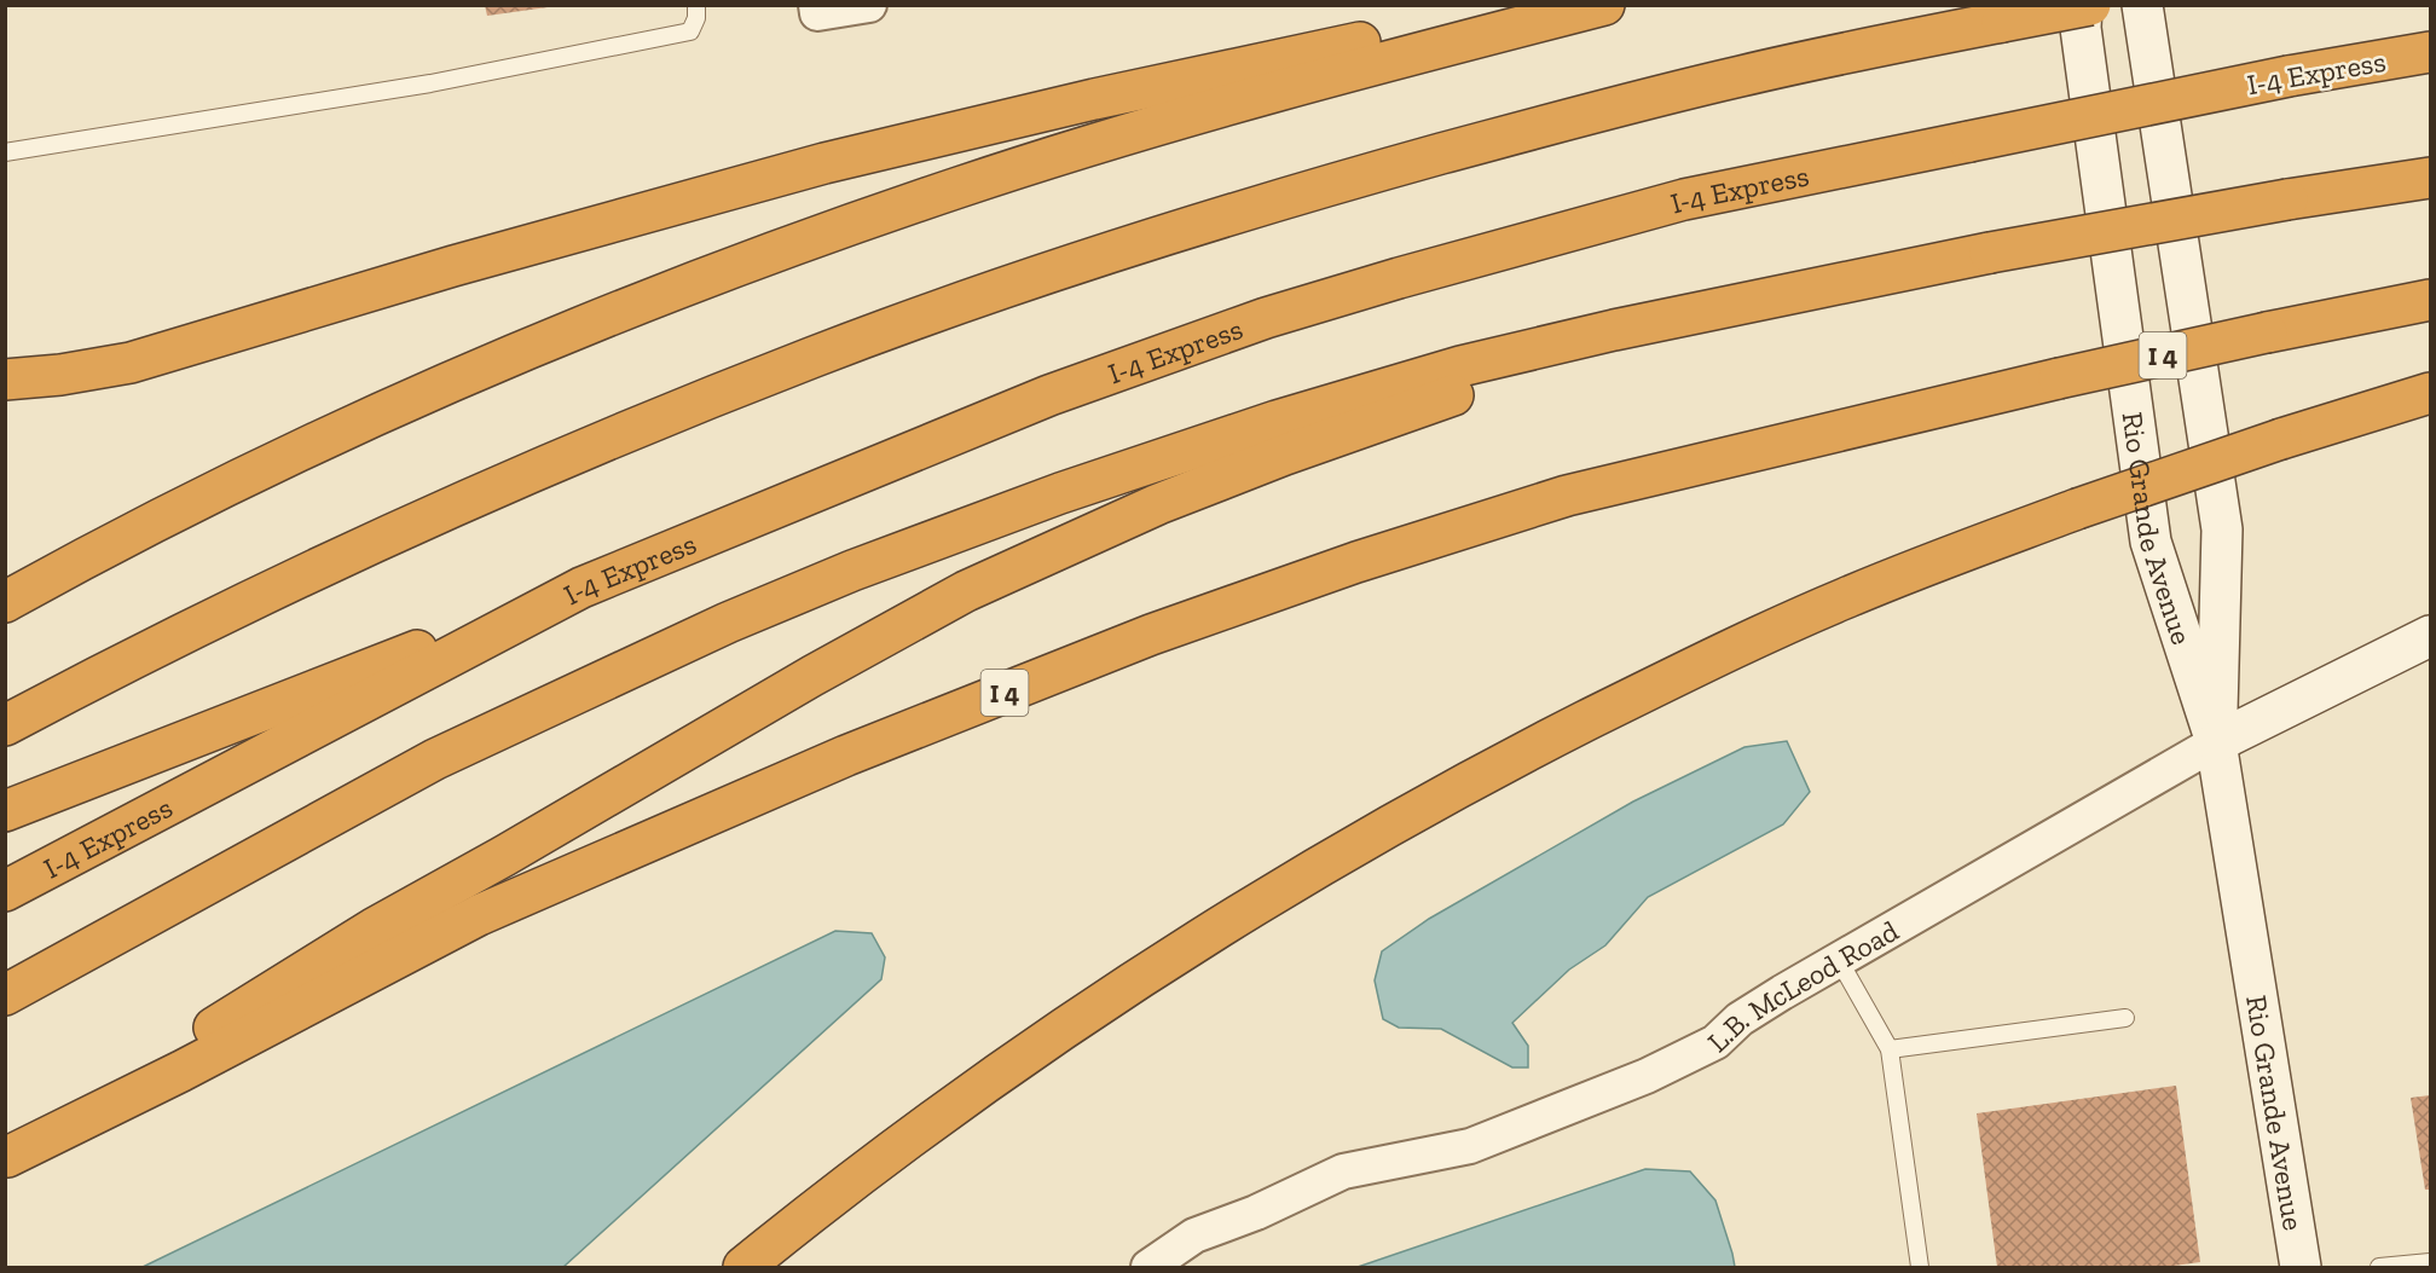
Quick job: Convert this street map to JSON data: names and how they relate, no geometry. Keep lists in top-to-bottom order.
{
  "streets": {
    "highway": ["I-4 Express", "I 4"],
    "street": ["Rio Grande Avenue", "L.B. McLeod Road"]
  },
  "crossings": [
    ["Rio Grande Avenue", "L.B. McLeod Road"]
  ]
}
